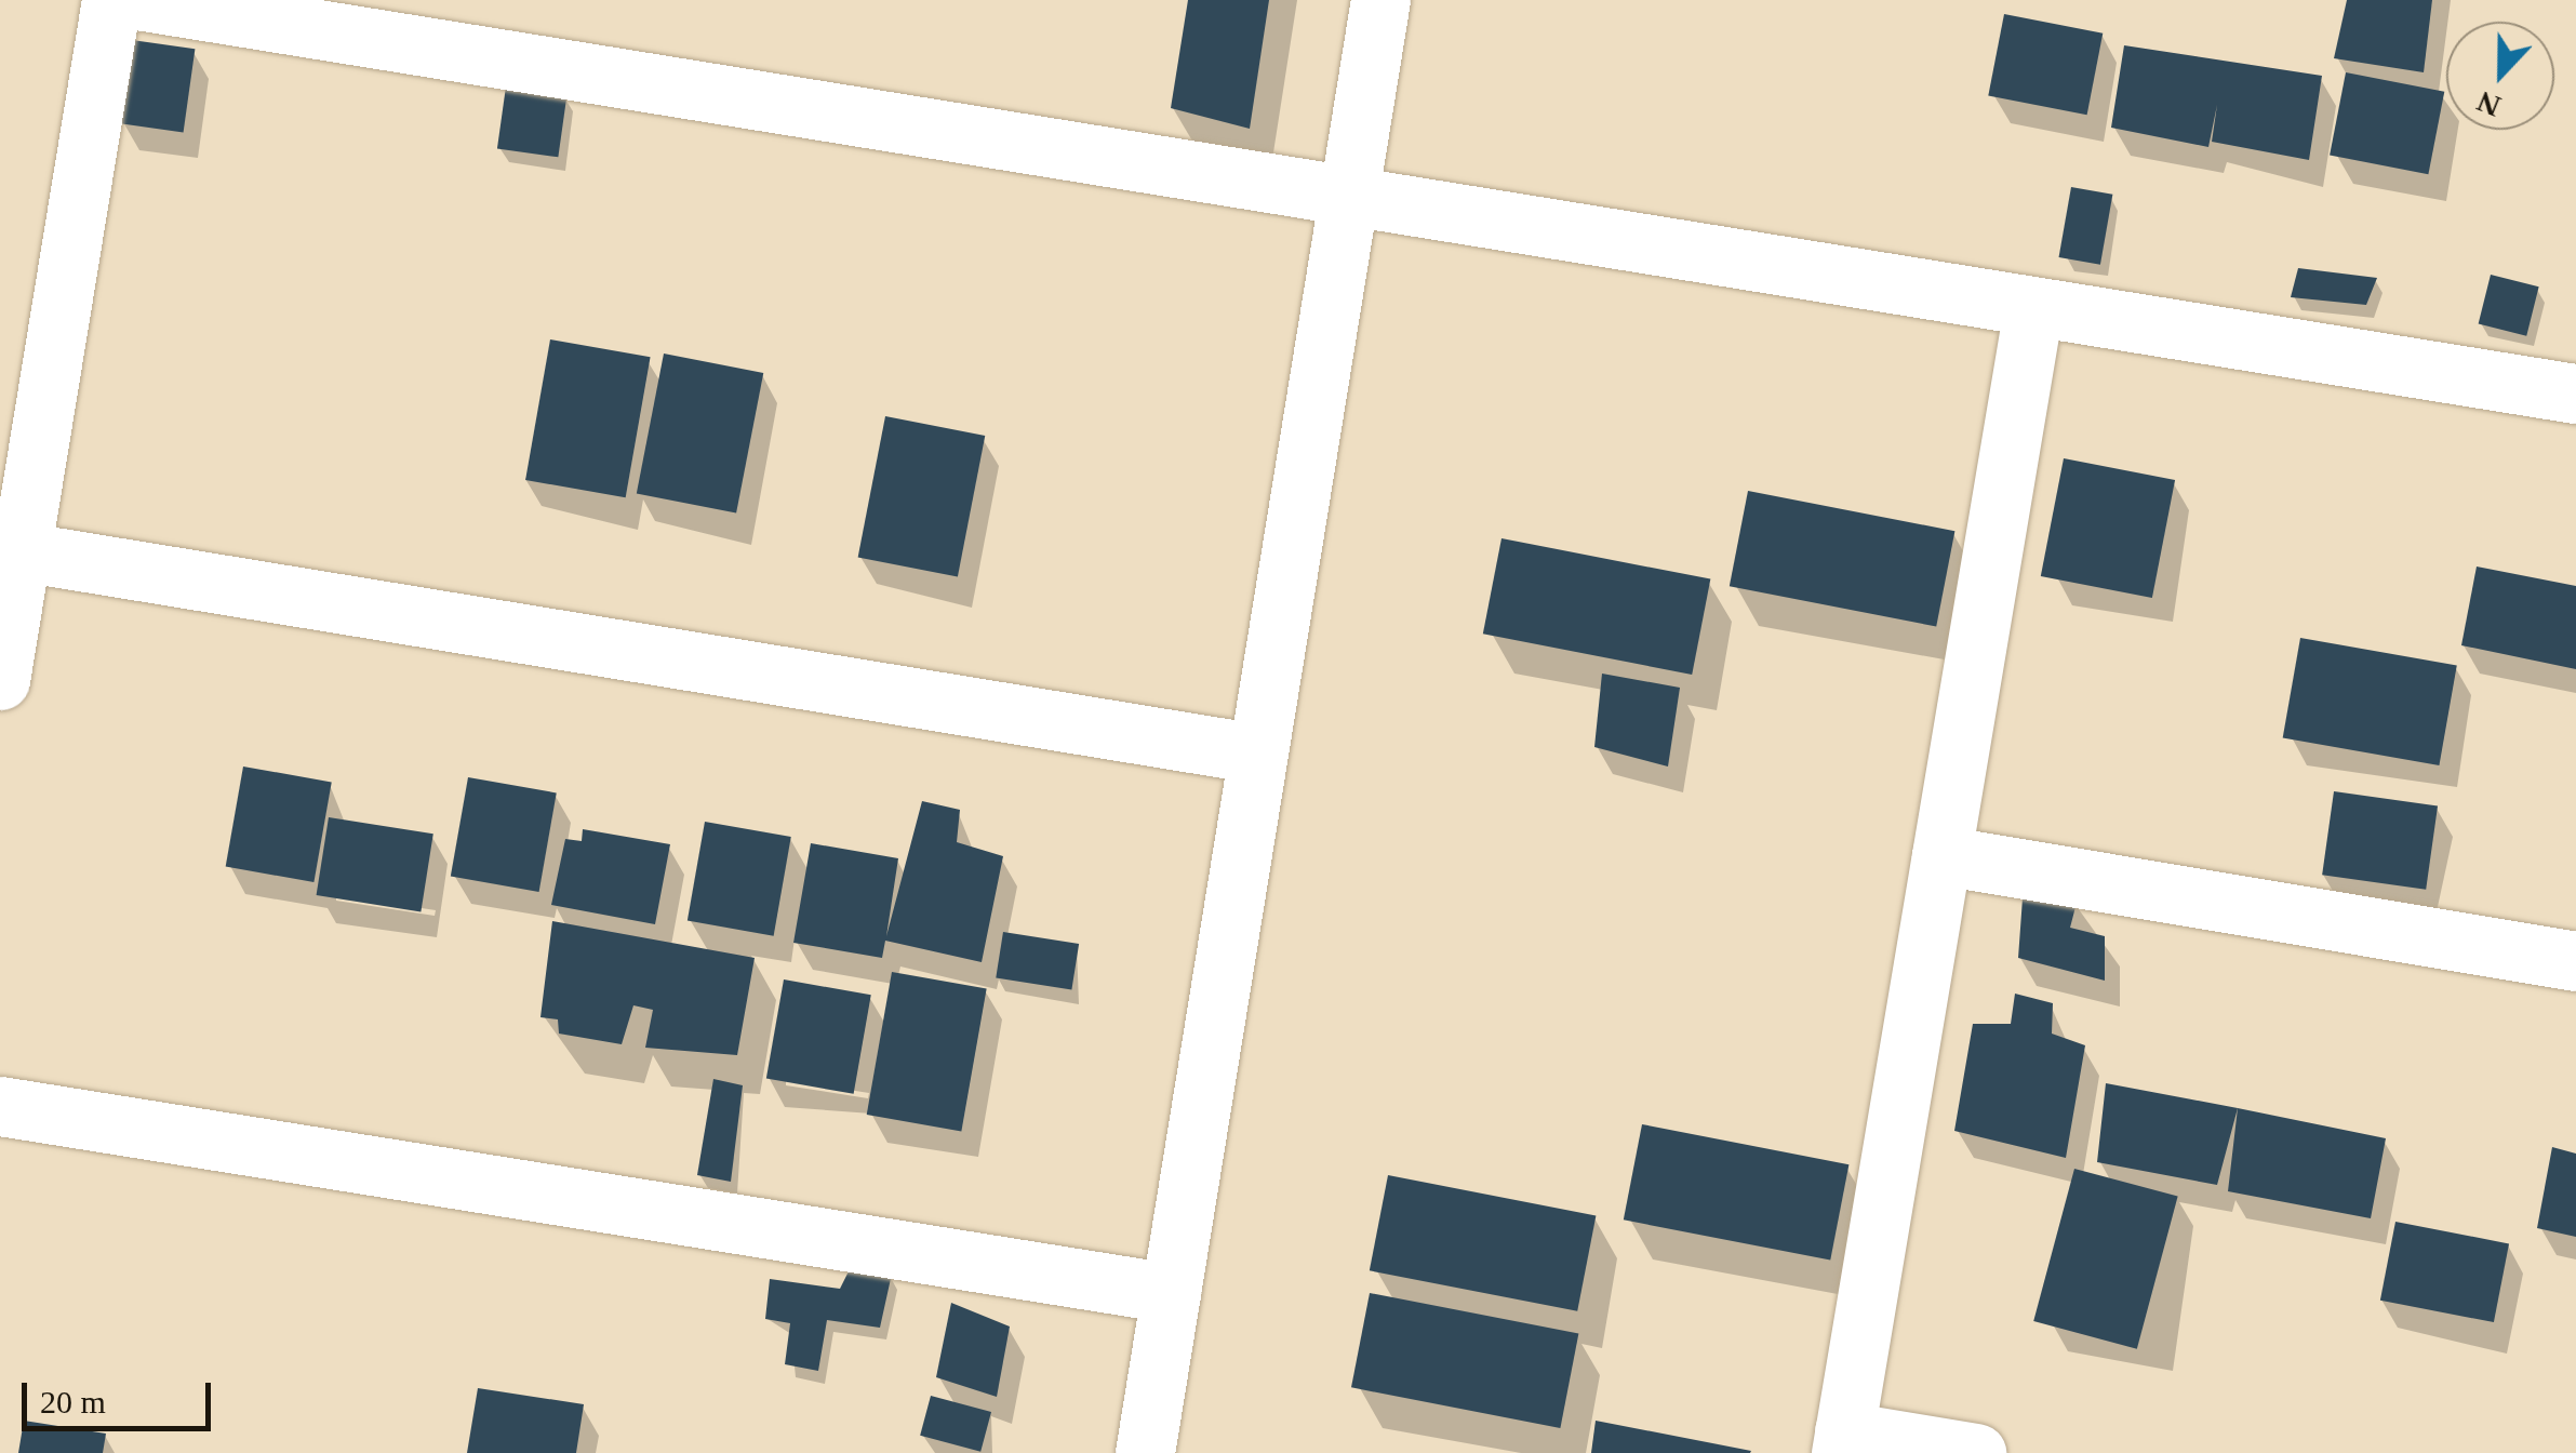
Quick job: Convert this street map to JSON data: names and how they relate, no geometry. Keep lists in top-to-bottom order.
{
  "scale_bar": "20 m",
  "north": "bottom"
}
